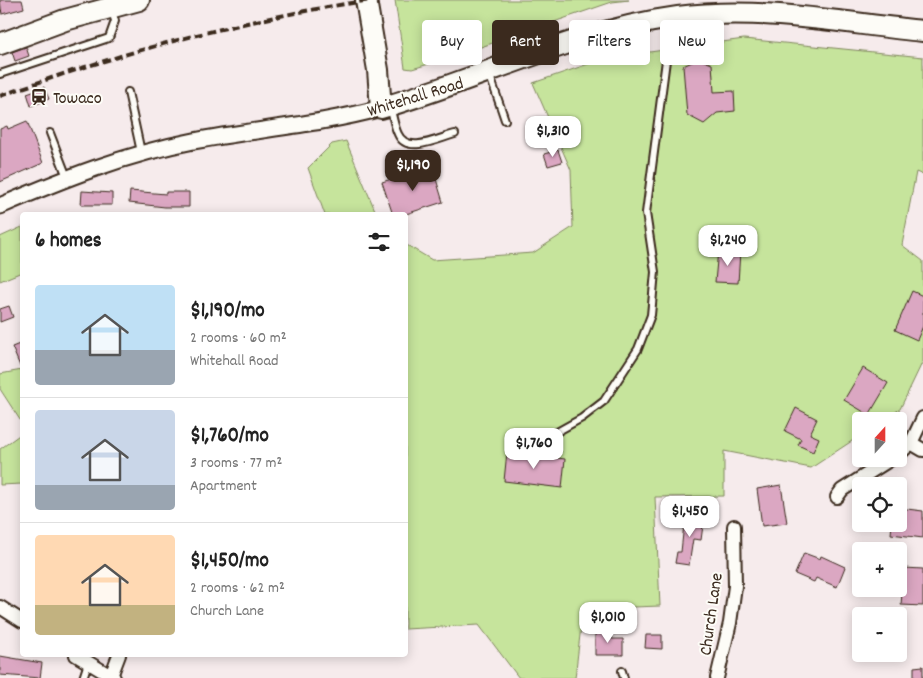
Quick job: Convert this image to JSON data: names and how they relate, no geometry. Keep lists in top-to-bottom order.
{
  "streets": {
    "main road": ["Whitehall Road"],
    "street": ["Church Lane"]
  },
  "places": {
    "station": ["Towaco"]
  },
  "north": "top",
  "page": {
    "chip": [
      "Buy",
      "Rent",
      "Filters",
      "New"
    ],
    "price": [
      "$1,310",
      "$1,190",
      "$1,240",
      "$1,760",
      "$1,450",
      "$1,010"
    ],
    "heading": "6 homes",
    "list": [
      {
        "name": "$1,190/mo",
        "note": "2 rooms · 60 m² · Whitehall Road"
      },
      {
        "name": "$1,760/mo",
        "note": "3 rooms · 77 m² · Apartment"
      },
      {
        "name": "$1,450/mo",
        "note": "2 rooms · 62 m² · Church Lane"
      }
    ],
    "map_buttons": ["+", "−"]
  }
}
